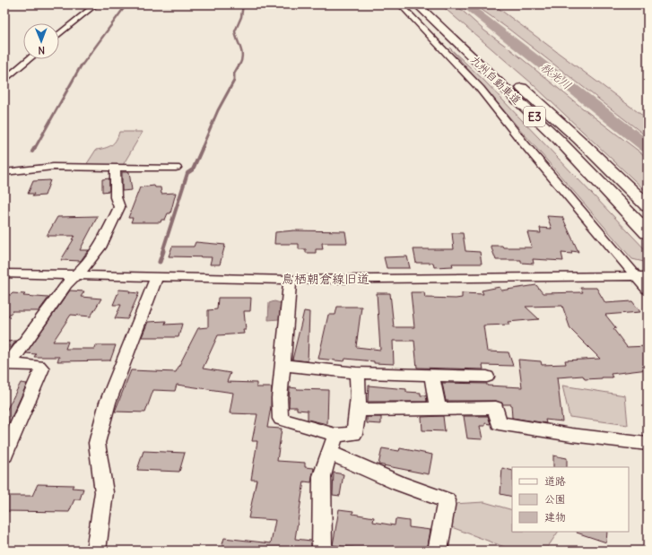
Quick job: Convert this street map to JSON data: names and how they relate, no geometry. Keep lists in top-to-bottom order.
{
  "streets": {
    "highway": ["九州自動車道", "E3"],
    "street": ["鳥栖朝倉線旧道"]
  },
  "water": ["秋光川"],
  "legend": ["道路", "公園", "建物"],
  "north": "bottom"
}
